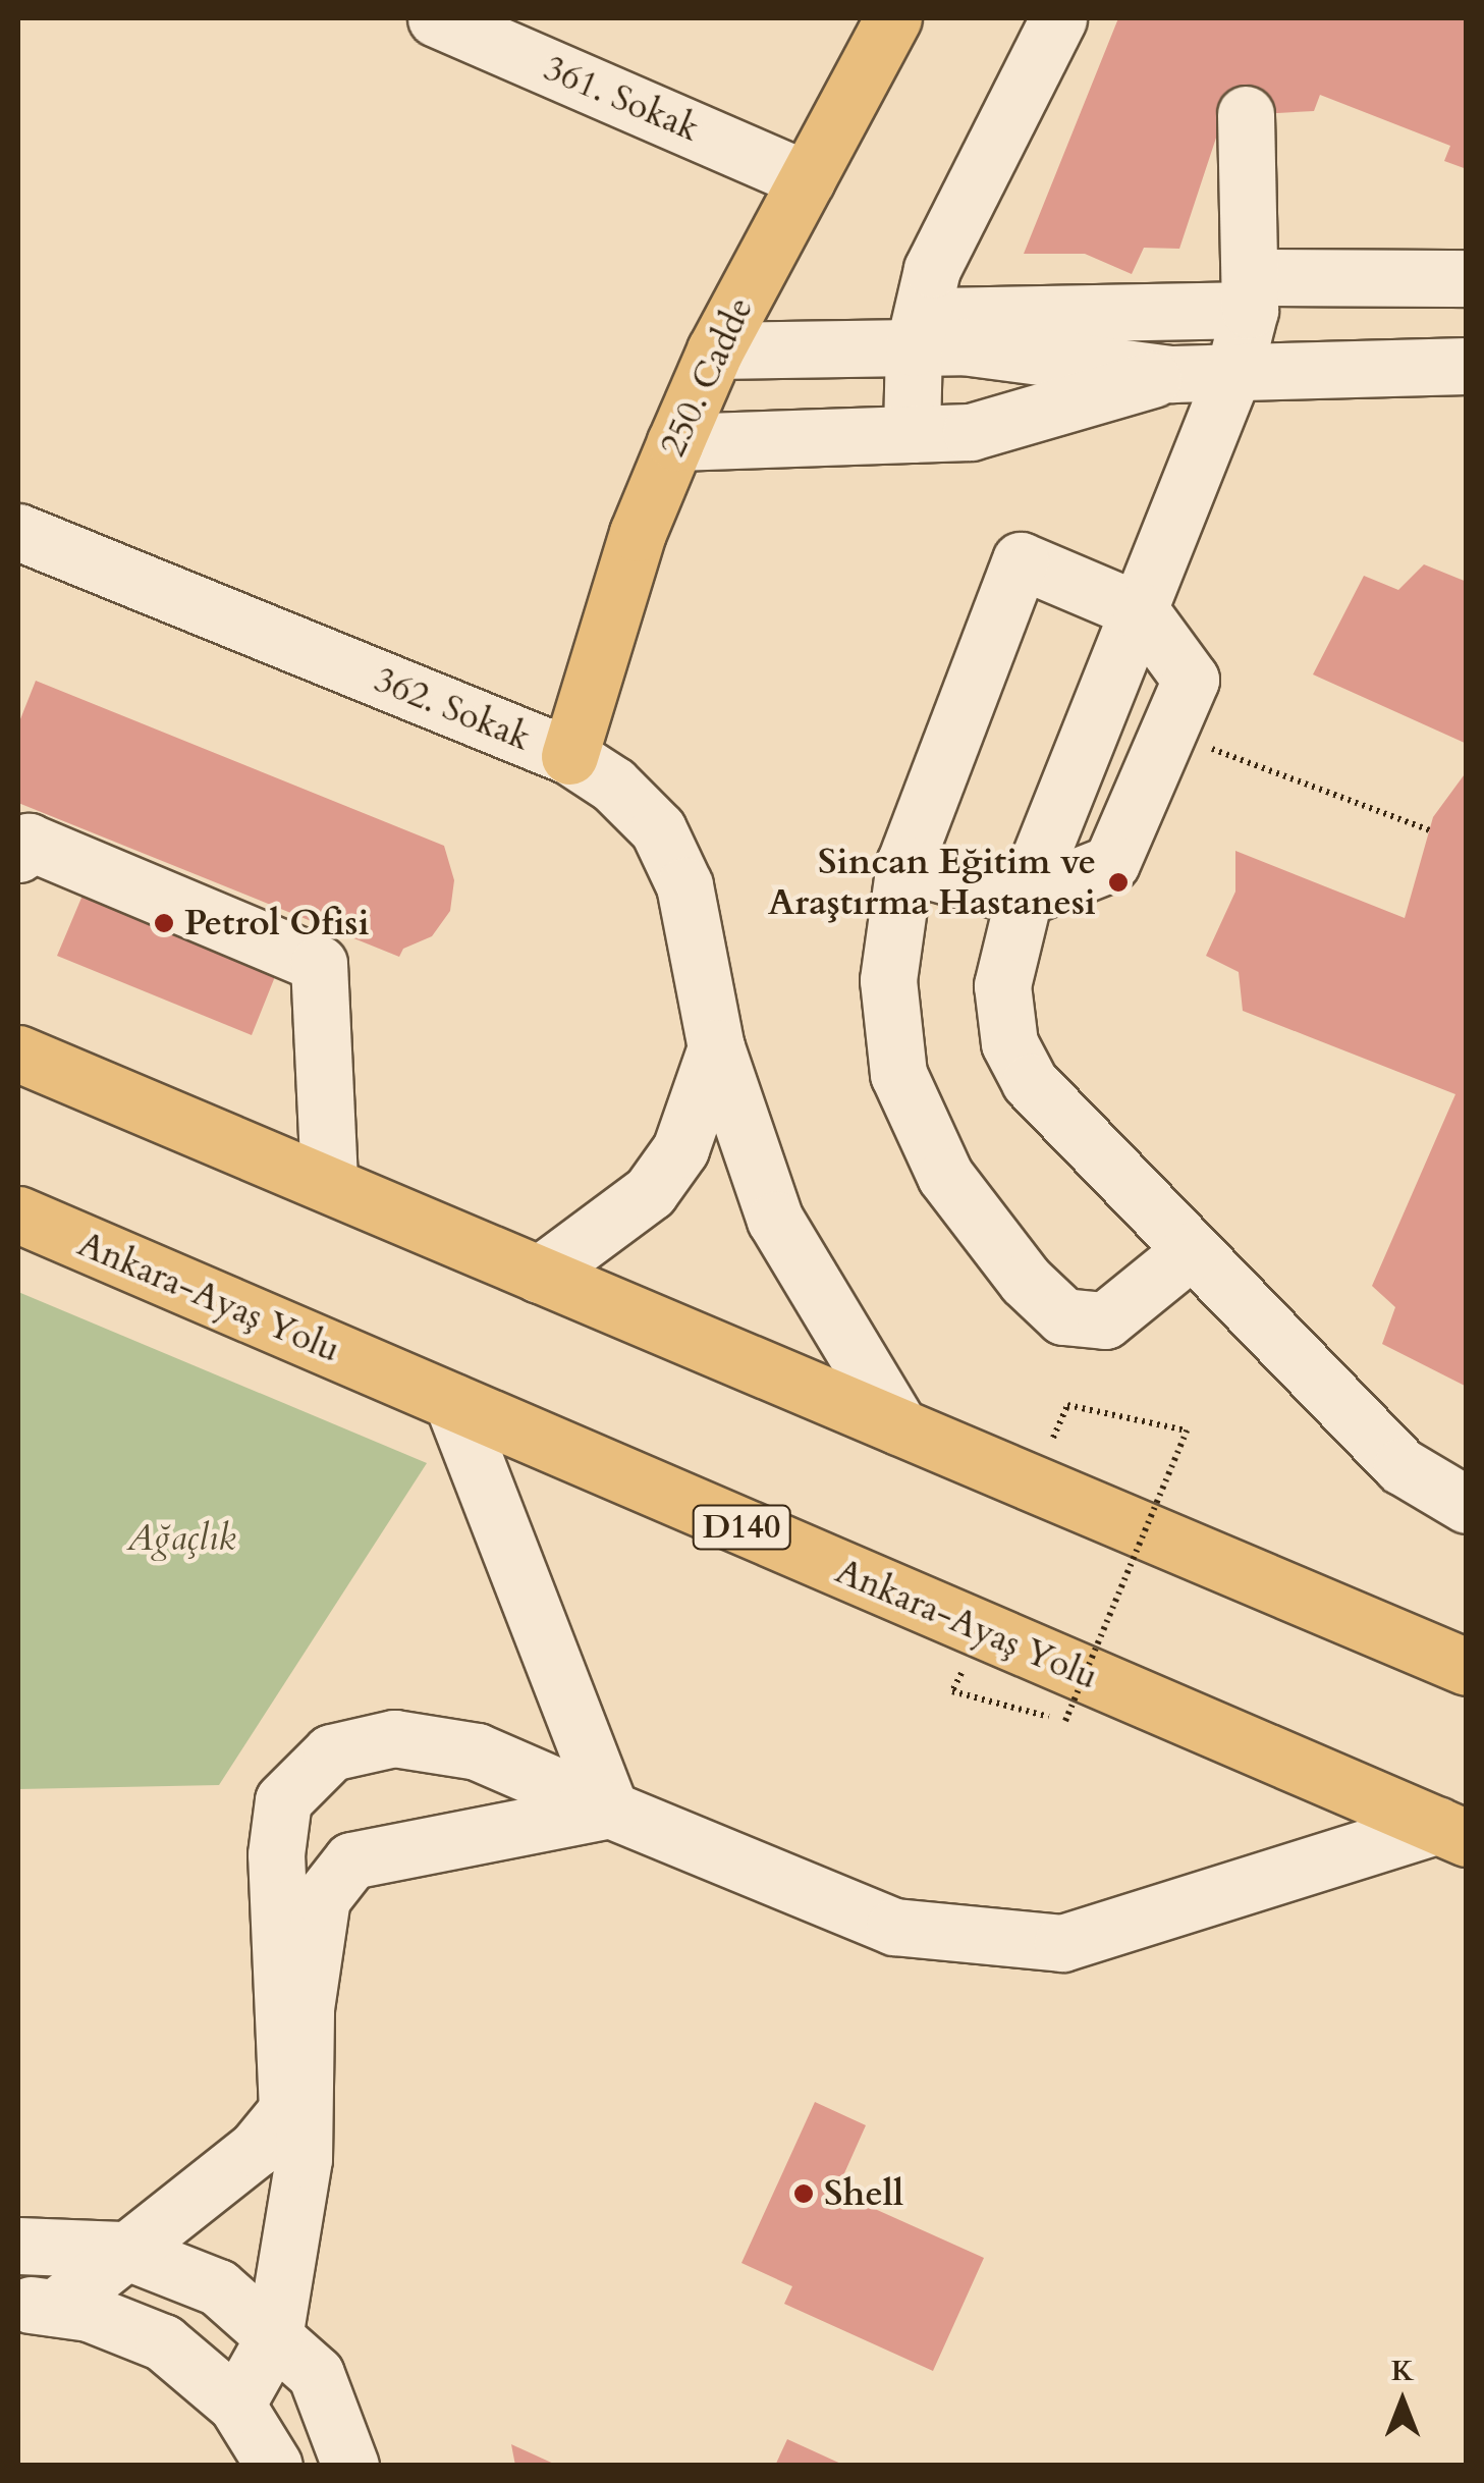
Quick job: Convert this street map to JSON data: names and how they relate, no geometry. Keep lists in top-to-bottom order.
{
  "streets": {
    "main road": ["250. Cadde", "Ankara-Ayaş Yolu", "D140"],
    "street": ["361. Sokak", "362. Sokak"]
  },
  "crossings": [
    ["361. Sokak", "250. Cadde"],
    ["250. Cadde", "362. Sokak"]
  ],
  "parks": ["Ağaçlık"],
  "places": ["Sincan Eğitim ve Araştırma Hastanesi", "Petrol Ofisi", "Shell"],
  "north": "top"
}
